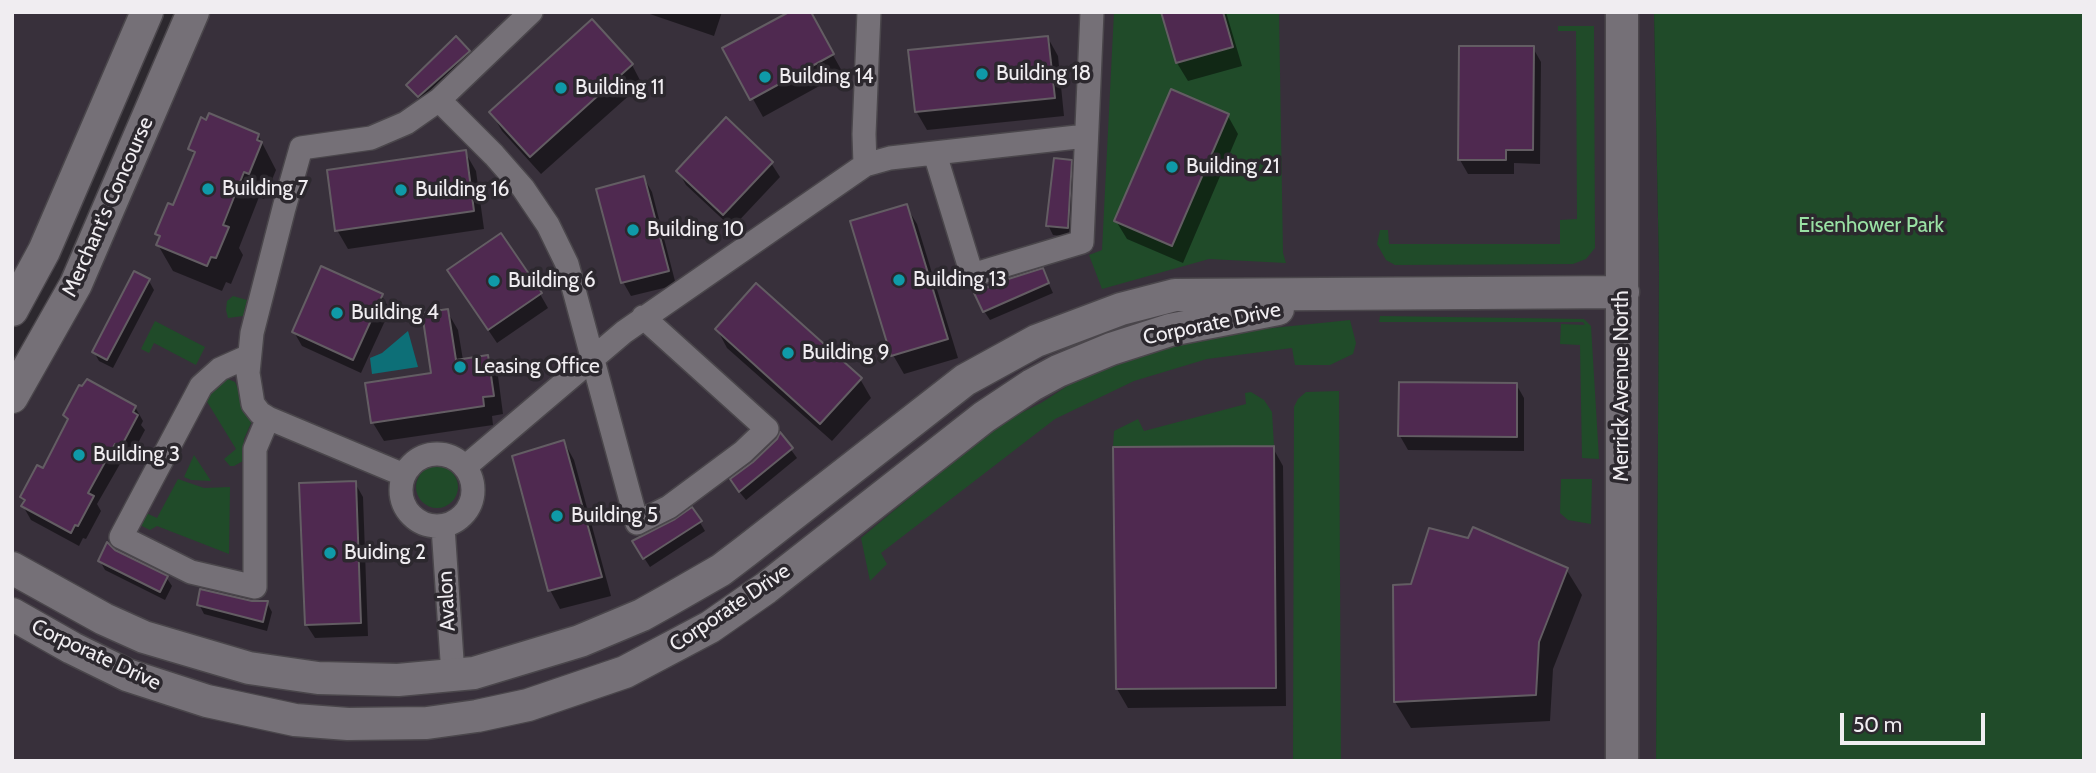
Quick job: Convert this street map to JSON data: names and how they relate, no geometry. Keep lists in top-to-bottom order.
{
  "streets": {
    "main road": ["Merchant's Concourse", "Corporate Drive", "Merrick Avenue North"],
    "street": ["Avalon"]
  },
  "crossings": [
    ["Corporate Drive", "Merrick Avenue North"],
    ["Corporate Drive", "Avalon"]
  ],
  "parks": ["Eisenhower Park"],
  "places": [
    "Building 18",
    "Building 14",
    "Building 11",
    "Building 21",
    "Building 7",
    "Building 16",
    "Building 10",
    "Building 13",
    "Building 6",
    "Building 4",
    "Building 9",
    "Leasing Office",
    "Building 3",
    "Building 5",
    "Buiding 2"
  ],
  "scale_bar": "50 m"
}
